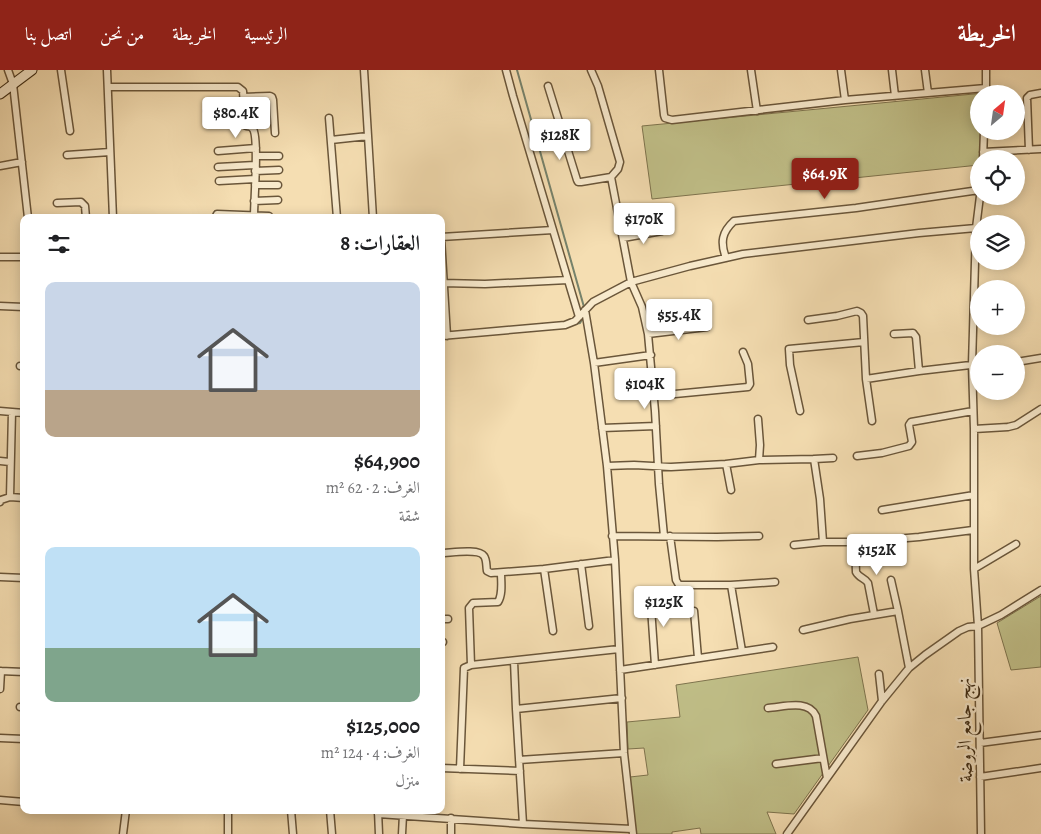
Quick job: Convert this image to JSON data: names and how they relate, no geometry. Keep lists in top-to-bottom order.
{
  "streets": {
    "street": ["نهج جامع الروضة"]
  },
  "north": "top right",
  "page": {
    "header": "الخريطة",
    "nav": [
      "الرئيسية",
      "الخريطة",
      "من نحن",
      "اتصل بنا"
    ],
    "map_buttons": ["+", "−"],
    "price": [
      "$80.4K",
      "$128K",
      "$64.9K",
      "$170K",
      "$55.4K",
      "$104K",
      "$152K",
      "$125K"
    ],
    "heading": "العقارات: 8",
    "list": [
      {
        "name": "$64,900",
        "note": "الغرف: 2 · 62 m² · شقة"
      },
      {
        "name": "$125,000",
        "note": "الغرف: 4 · 124 m² · منزل"
      }
    ]
  }
}
